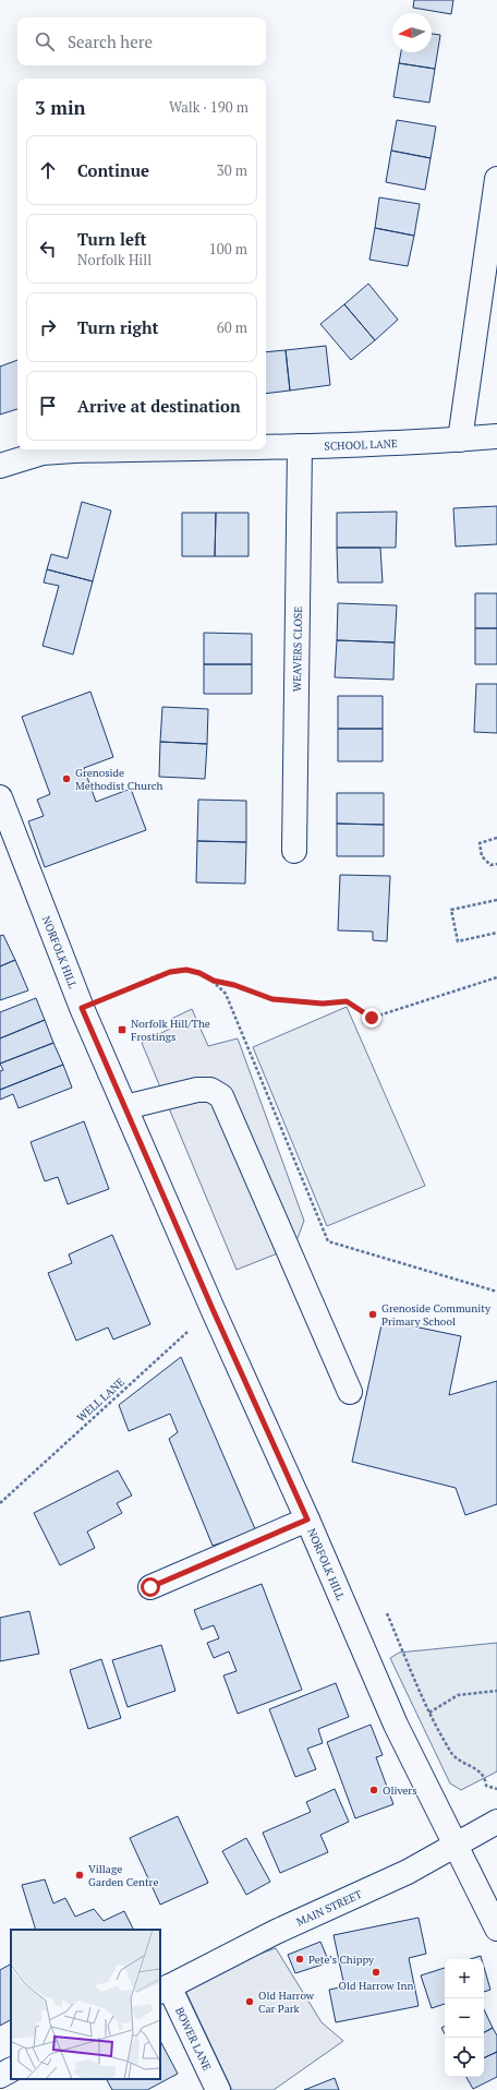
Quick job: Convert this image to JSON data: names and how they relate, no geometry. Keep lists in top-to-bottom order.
{
  "streets": {
    "street": [
      "SCHOOL LANE",
      "WEAVERS CLOSE",
      "NORFOLK HILL",
      "MAIN STREET",
      "BOWER LANE"
    ],
    "path": ["WELL LANE"]
  },
  "crossings": [
    ["SCHOOL LANE", "WEAVERS CLOSE"],
    ["NORFOLK HILL", "WELL LANE"],
    ["NORFOLK HILL", "MAIN STREET"],
    ["MAIN STREET", "BOWER LANE"]
  ],
  "places": {
    "other": [
      "Grenoside Methodist Church",
      "Grenoside Community Primary School",
      "Olivers",
      "Village Garden Centre",
      "Pete’s Chippy",
      "Old Harrow Inn",
      "Old Harrow Car Park"
    ],
    "transit": ["Norfolk Hill/The Frostings"]
  },
  "north": "left",
  "page": {
    "search": "Search here",
    "heading": ["3 min", "Walk · 190 m"],
    "list": [
      ["Continue", "30 m"],
      ["Turn left", "Norfolk Hill", "100 m"],
      ["Turn right", "60 m"],
      "Arrive at destination"
    ],
    "map_buttons": ["+", "−"]
  }
}
